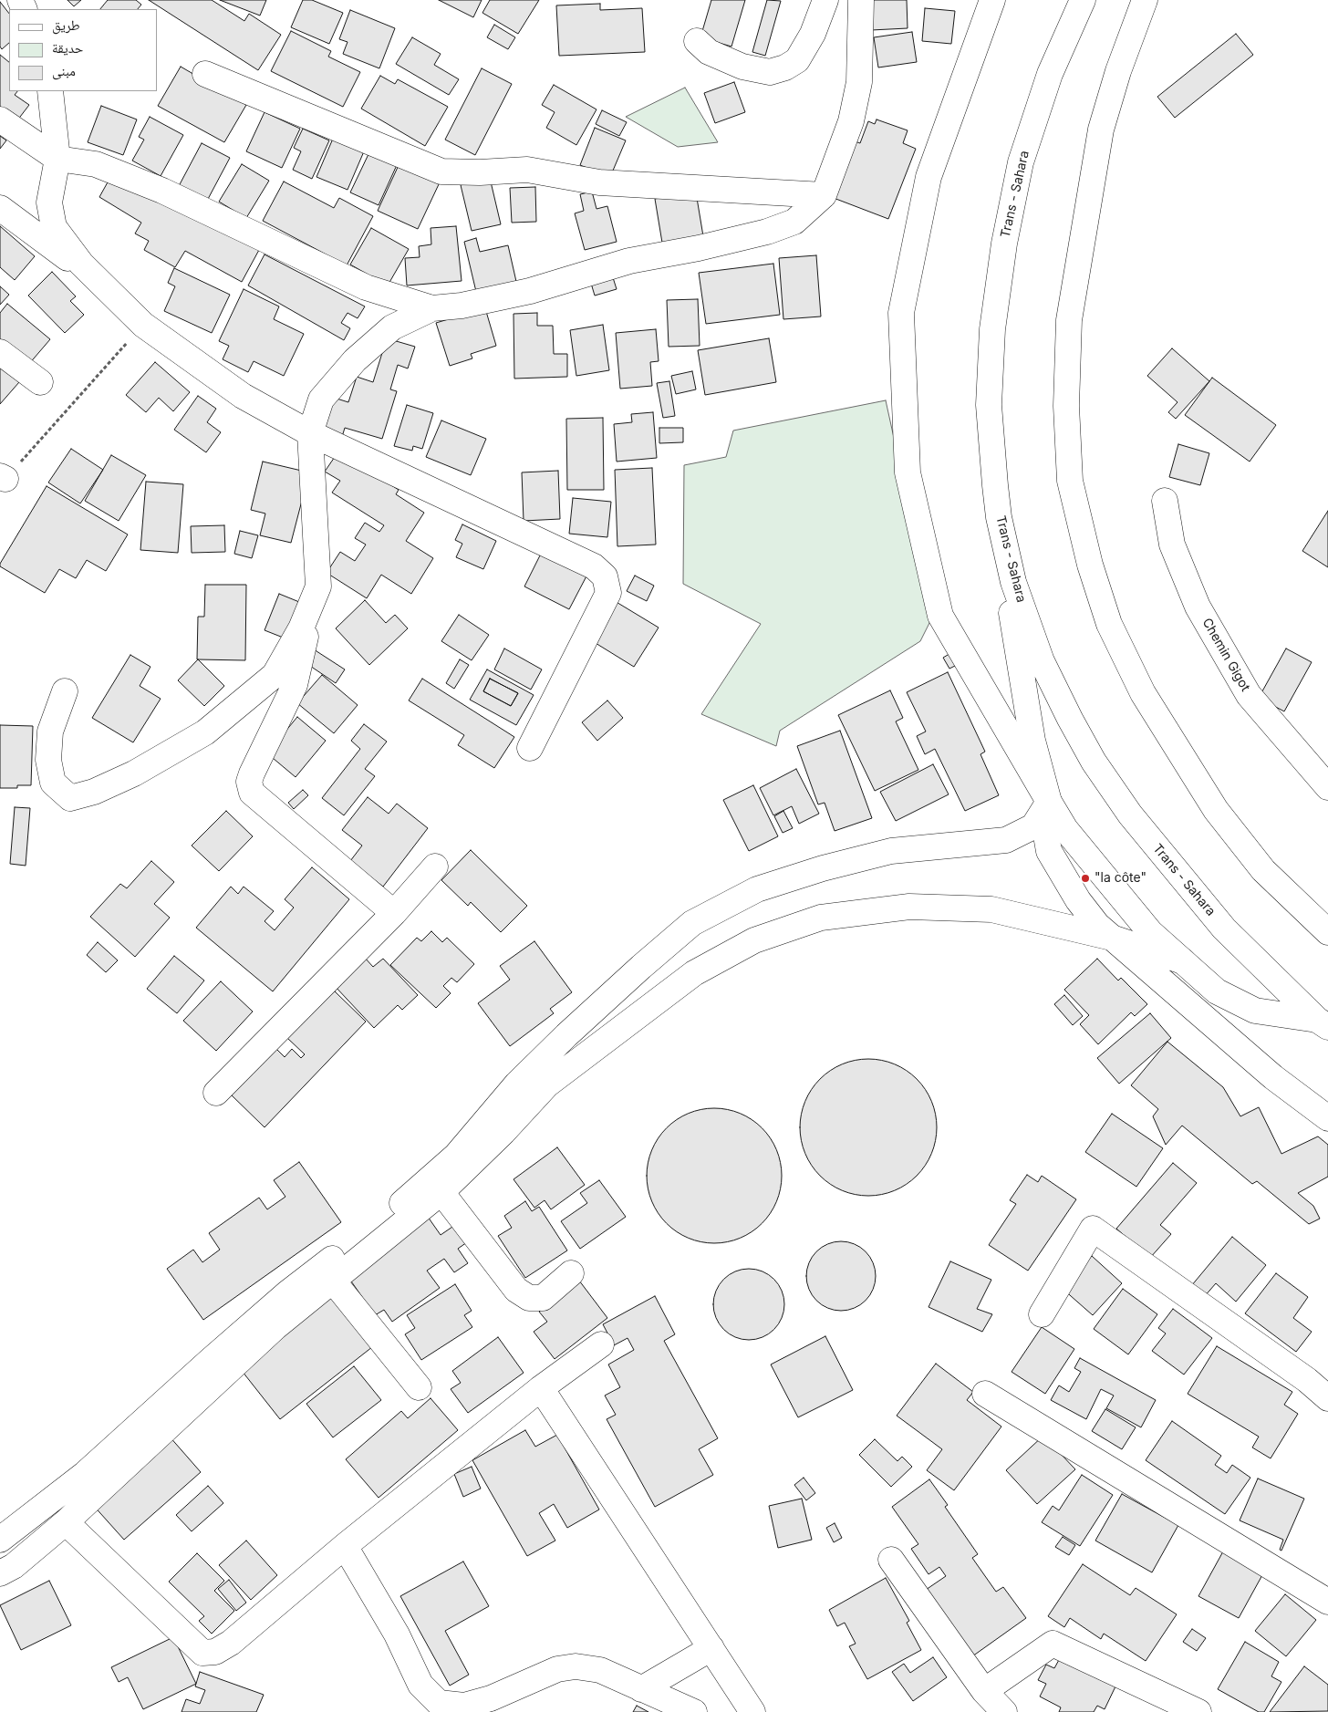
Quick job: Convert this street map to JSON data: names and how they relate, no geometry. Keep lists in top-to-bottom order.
{
  "streets": {
    "main road": ["Trans - Sahara", "Chemin Gigot"]
  },
  "places": ["\"la côte\""],
  "legend": ["طريق", "حديقة", "مبنى"]
}
